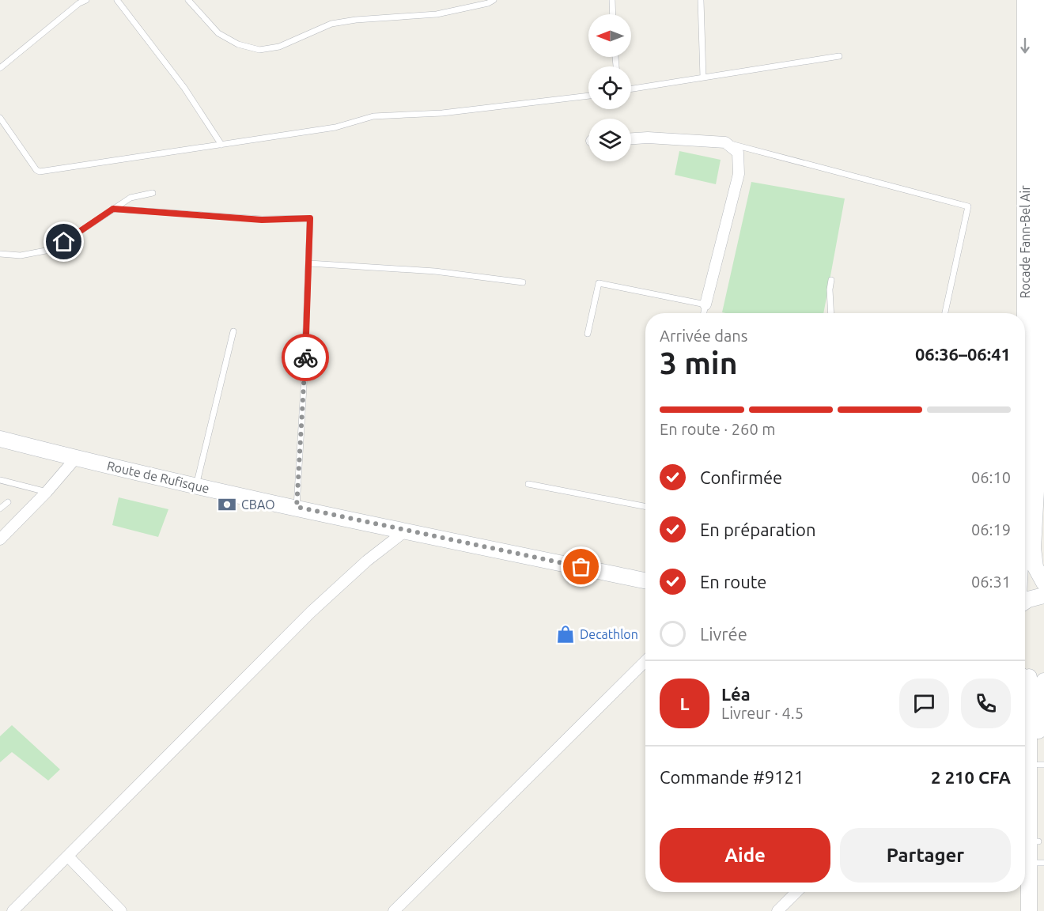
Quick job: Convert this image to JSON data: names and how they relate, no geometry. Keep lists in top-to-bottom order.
{
  "streets": {
    "street": ["Rocade Fann-Bel Air", "Route de Rufisque"]
  },
  "places": {
    "bank": ["CBAO"],
    "shop": ["Decathlon"]
  },
  "north": "left",
  "page": {
    "heading": ["3 min", "Arrivée dans", "06:36–06:41"],
    "panel": [
      "Léa",
      "Livreur · 4.5",
      "Commande #9121",
      "2 210 CFA"
    ],
    "bar": "En route · 260 m",
    "list": [
      ["Confirmée", "06:10"],
      ["En préparation", "06:19"],
      ["En route", "06:31"],
      "Livrée"
    ],
    "round": "L",
    "buttons": ["Aide", "Partager"]
  }
}
